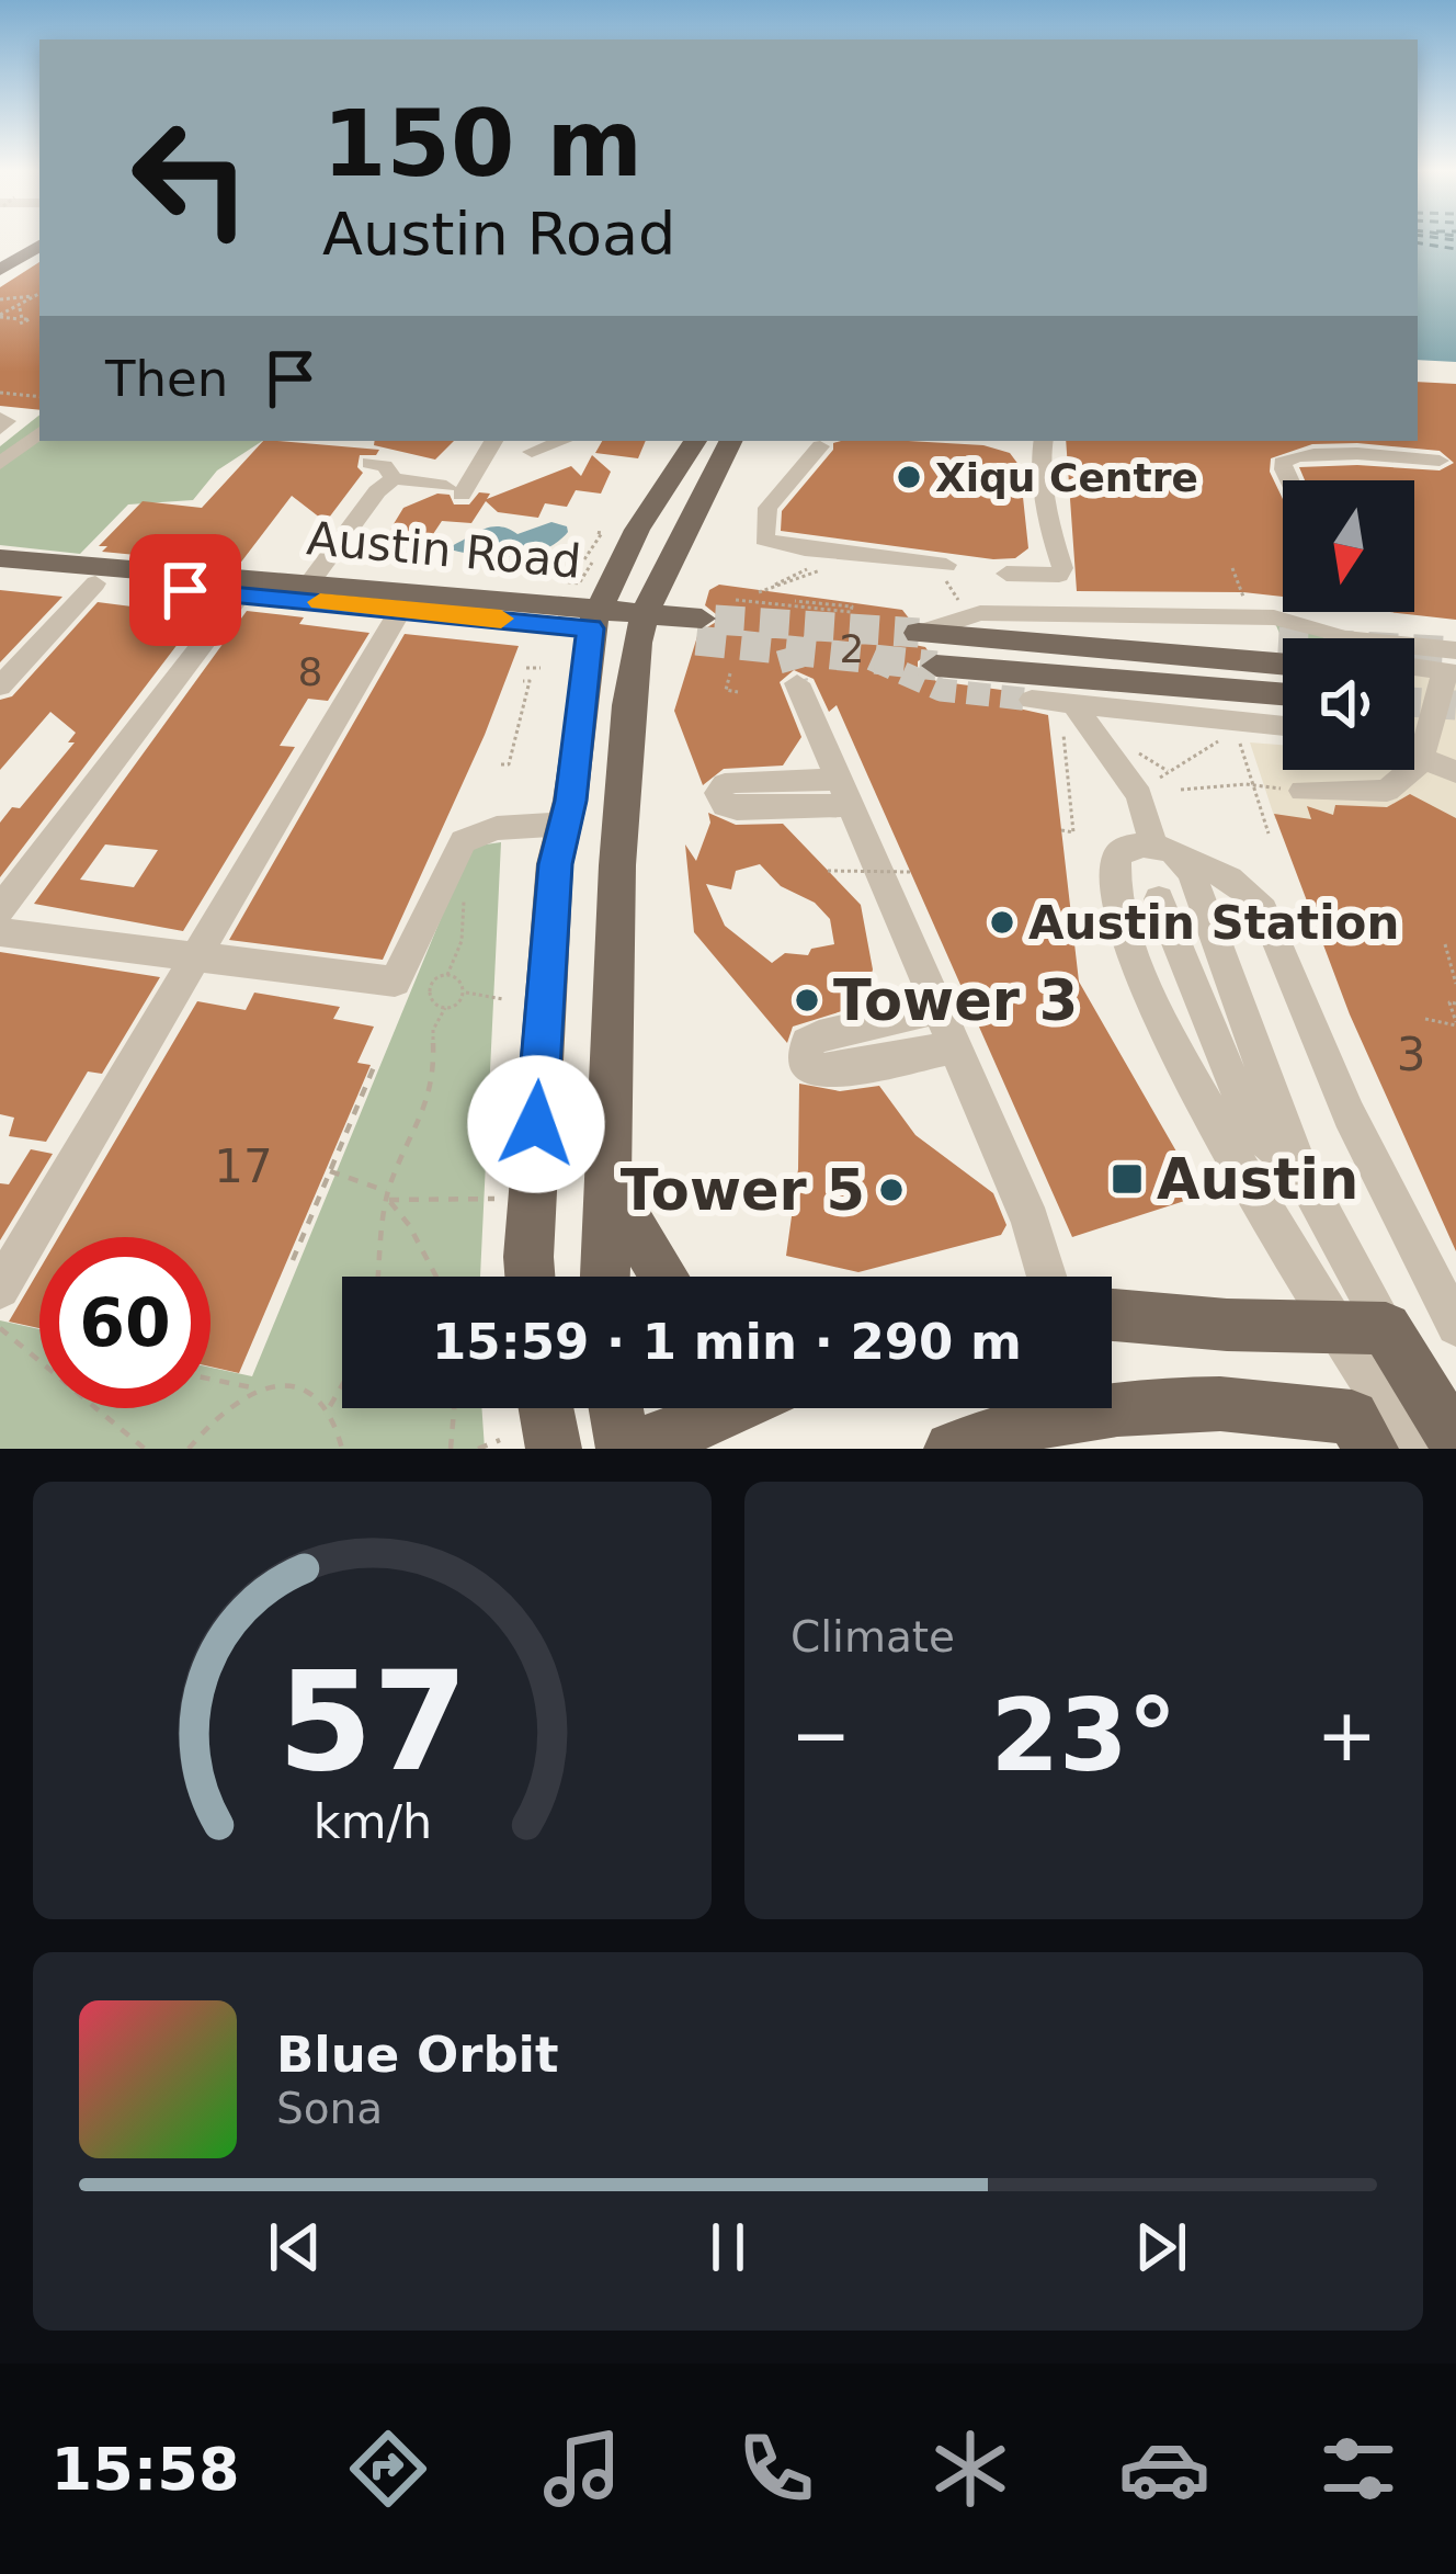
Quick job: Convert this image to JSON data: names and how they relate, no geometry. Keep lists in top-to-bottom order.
{
  "streets": {
    "main road": ["Austin Road"]
  },
  "places": {
    "other": [
      "Xiqu Centre",
      "Austin Station",
      "Tower 3",
      "Tower 5"
    ],
    "transit": ["Austin"]
  },
  "house_numbers": [
    "2",
    "8",
    "3",
    "17"
  ],
  "north": "bottom",
  "page": {
    "turn": ["150 m", "Austin Road"],
    "then": "Then",
    "limit": "60",
    "trip": "15:59 · 1 min · 290 m",
    "tile": "Climate",
    "heat": ["−", "23°", "+"],
    "song": ["Blue Orbit", "Sona"],
    "tabs": "15:58",
    "gauge": ["57", "km/h"]
  }
}
